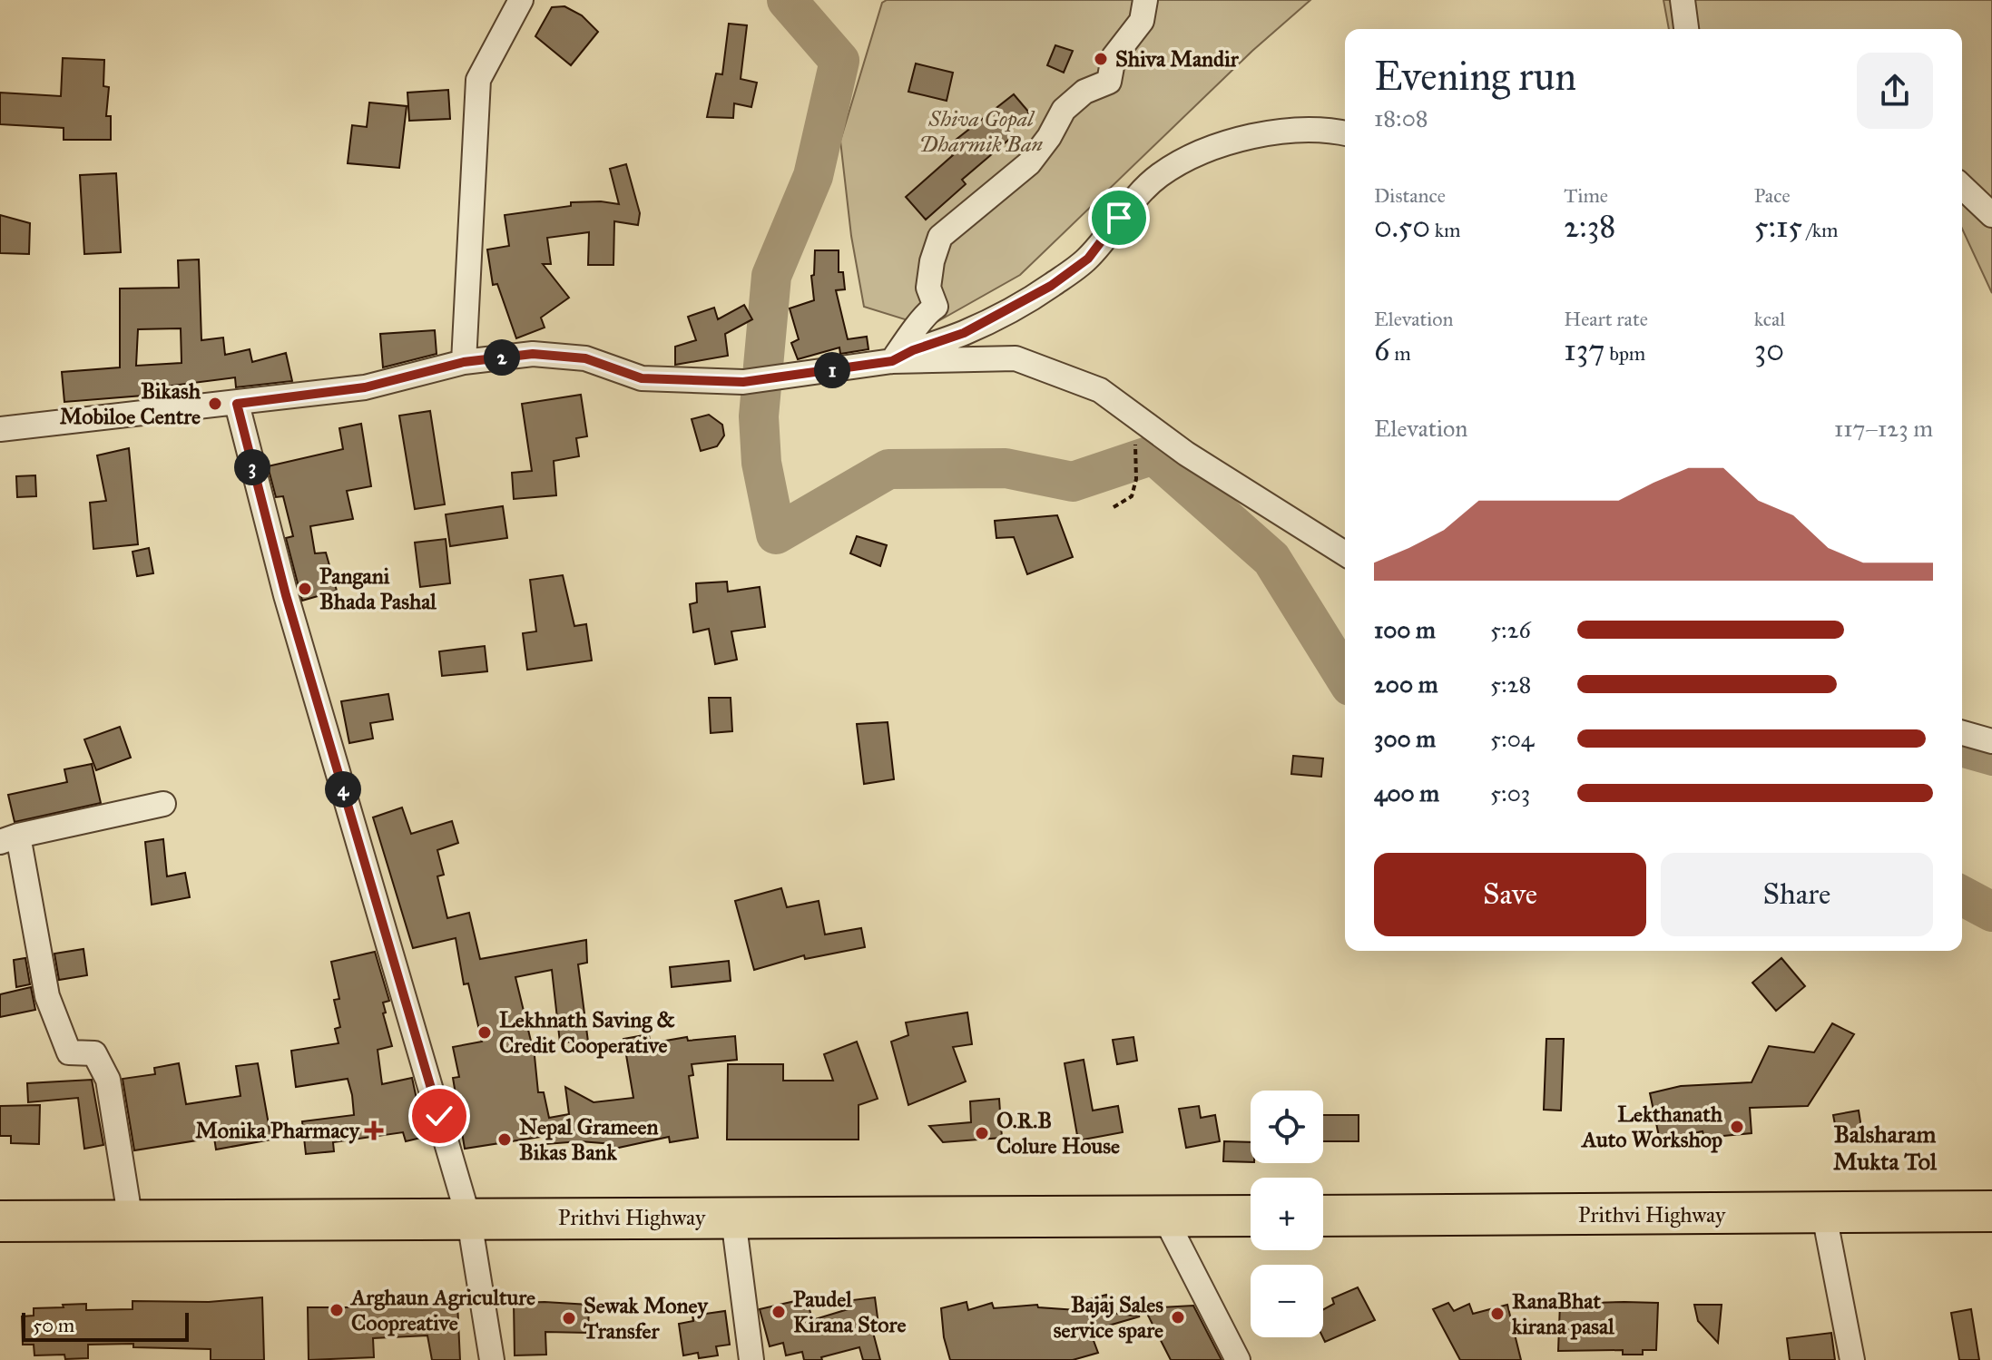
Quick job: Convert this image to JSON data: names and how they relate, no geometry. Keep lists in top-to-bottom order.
{
  "streets": {
    "highway": ["Prithvi Highway"]
  },
  "districts": ["Balsharam Mukta Tol"],
  "parks": ["Shiva Gopal Dharmik Ban"],
  "places": {
    "other": [
      "Shiva Mandir",
      "Bikash Mobiloe Centre",
      "Pangani Bhada Pashal",
      "Lekhnath Saving & Credit Cooperative",
      "Lekthanath Auto Workshop",
      "O.R.B Colure House",
      "Nepal Grameen Bikas Bank",
      "Arghaun Agriculture Coopreative",
      "Paudel Kirana Store",
      "RanaBhat kirana pasal",
      "Bajaj Sales service spare",
      "Sewak Money Transfer"
    ],
    "health": ["Monika Pharmacy"]
  },
  "scale_bar": "50 m",
  "page": {
    "heading": ["Evening run", "18:08"],
    "stats": [
      ["Distance", "0.50 km"],
      ["Time", "2:38"],
      ["Pace", "5:15 /km"],
      ["Elevation", "6 m"],
      ["Heart rate", "137 bpm"],
      ["kcal", "30"]
    ],
    "pins": [
      "2",
      "1",
      "3",
      "4"
    ],
    "chart": ["Elevation", "117–123 m"],
    "list": [
      {
        "name": "100 m",
        "note": "5:26"
      },
      {
        "name": "200 m",
        "note": "5:28"
      },
      {
        "name": "300 m",
        "note": "5:04"
      },
      {
        "name": "400 m",
        "note": "5:03"
      }
    ],
    "buttons": ["Save", "Share"],
    "map_buttons": ["+", "−"],
    "scale": "50 m"
  }
}
